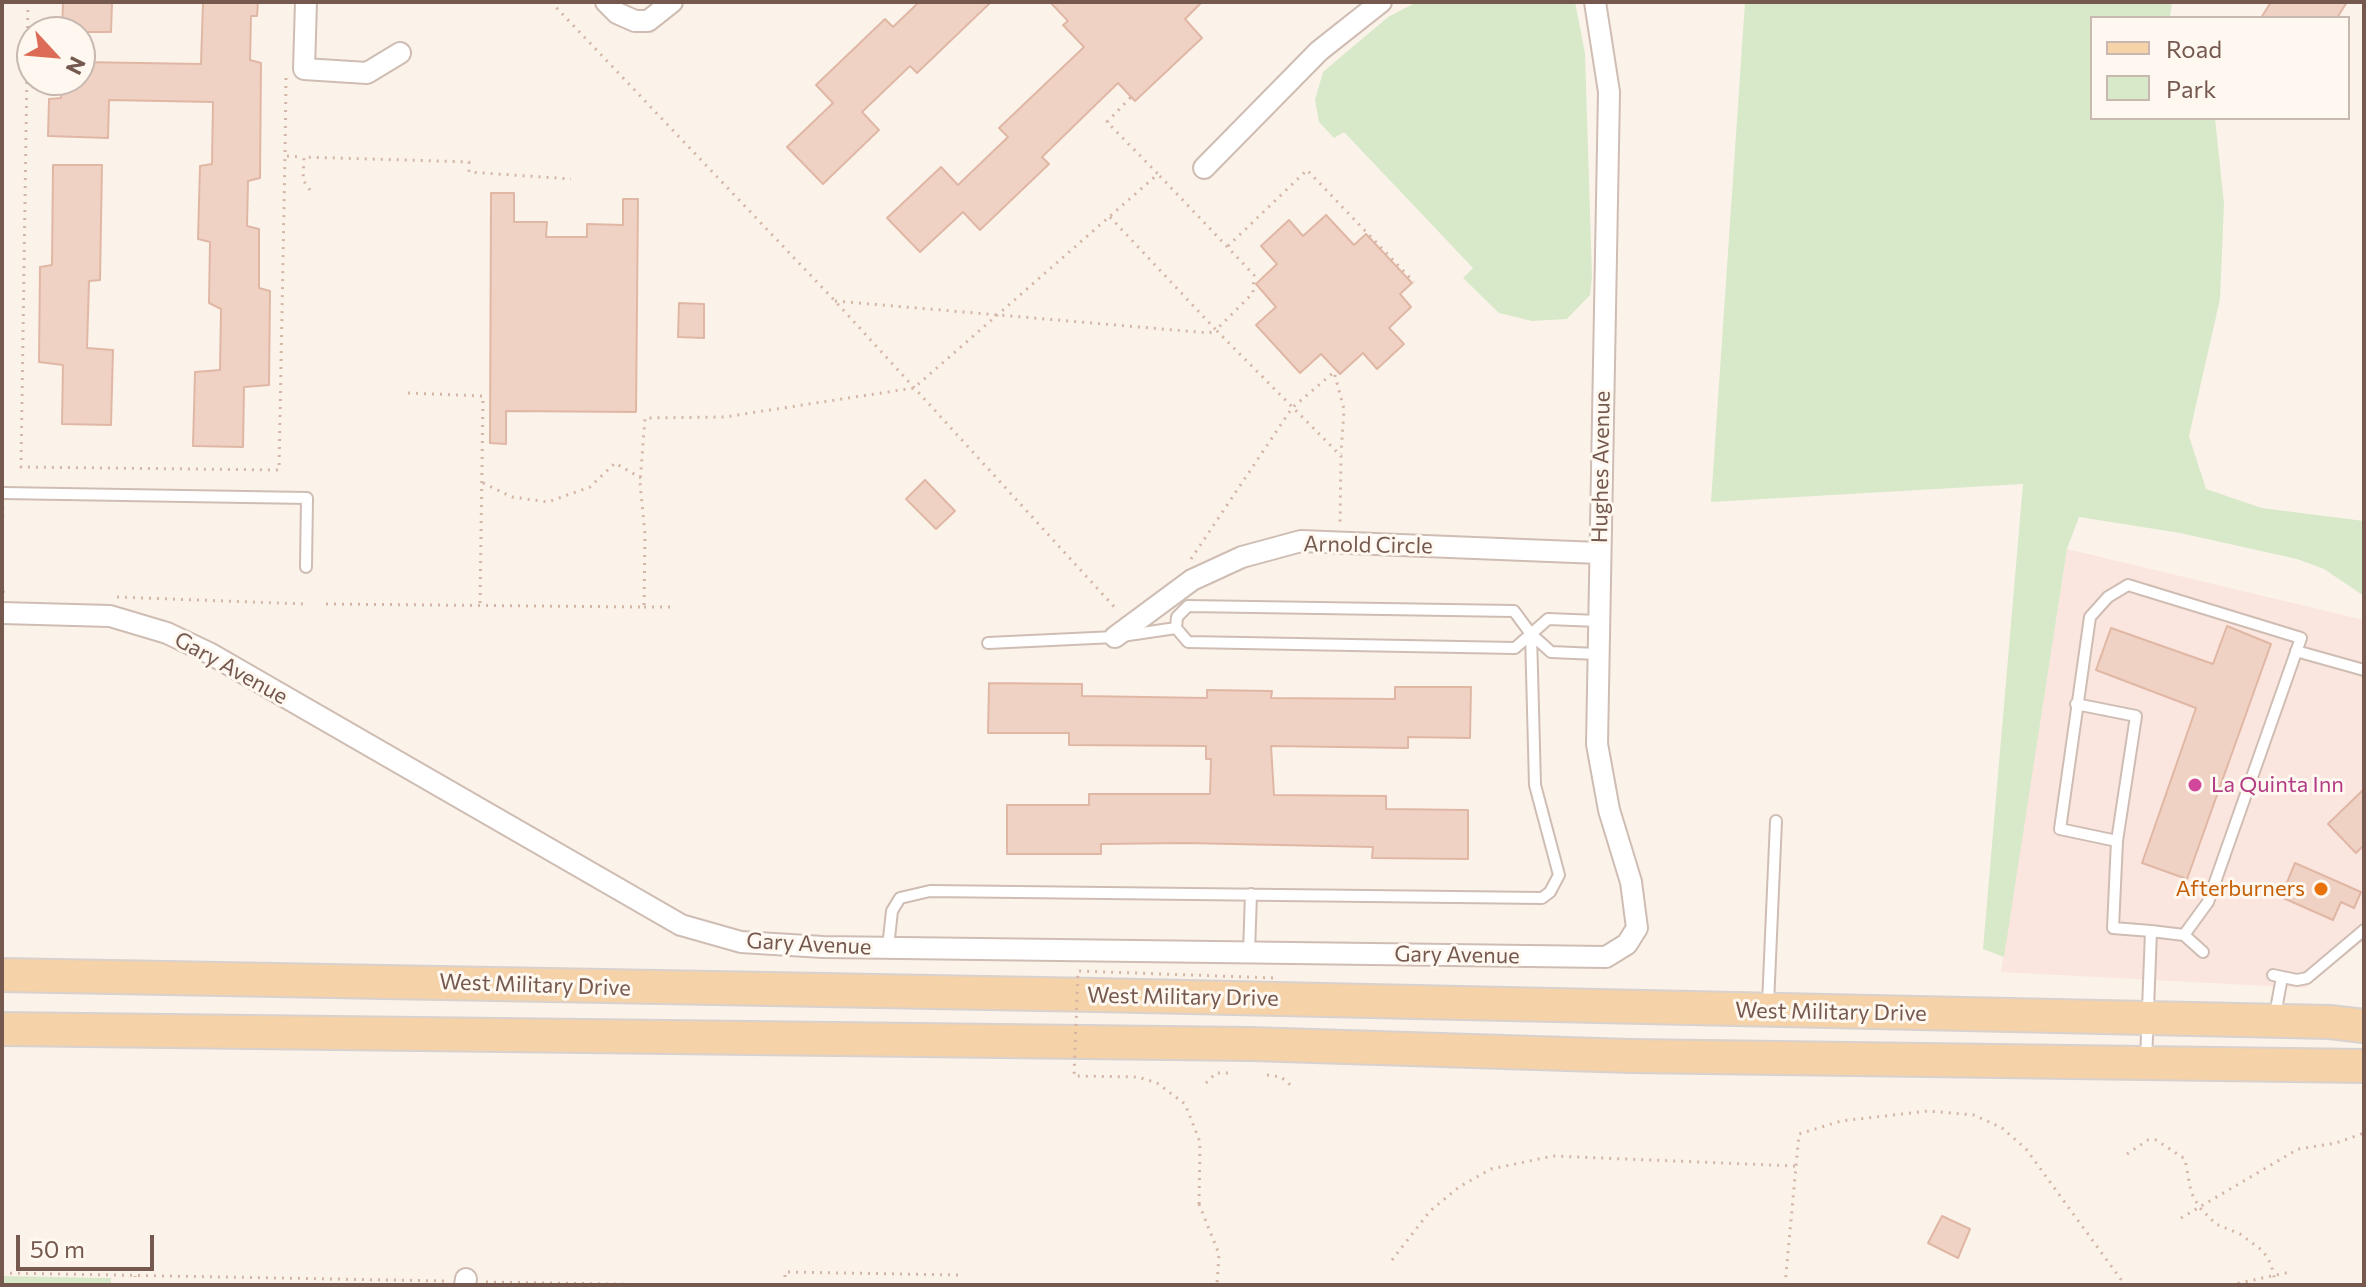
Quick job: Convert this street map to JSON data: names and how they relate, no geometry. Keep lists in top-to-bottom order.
{
  "streets": {
    "main road": ["West Military Drive"],
    "street": ["Hughes Avenue", "Arnold Circle", "Gary Avenue"]
  },
  "crossings": [
    ["Hughes Avenue", "Arnold Circle"],
    ["Hughes Avenue", "Gary Avenue"]
  ],
  "places": ["La Quinta Inn", "Afterburners"],
  "legend": ["Road", "Park"],
  "scale_bar": "50 m",
  "north": "bottom right"
}
